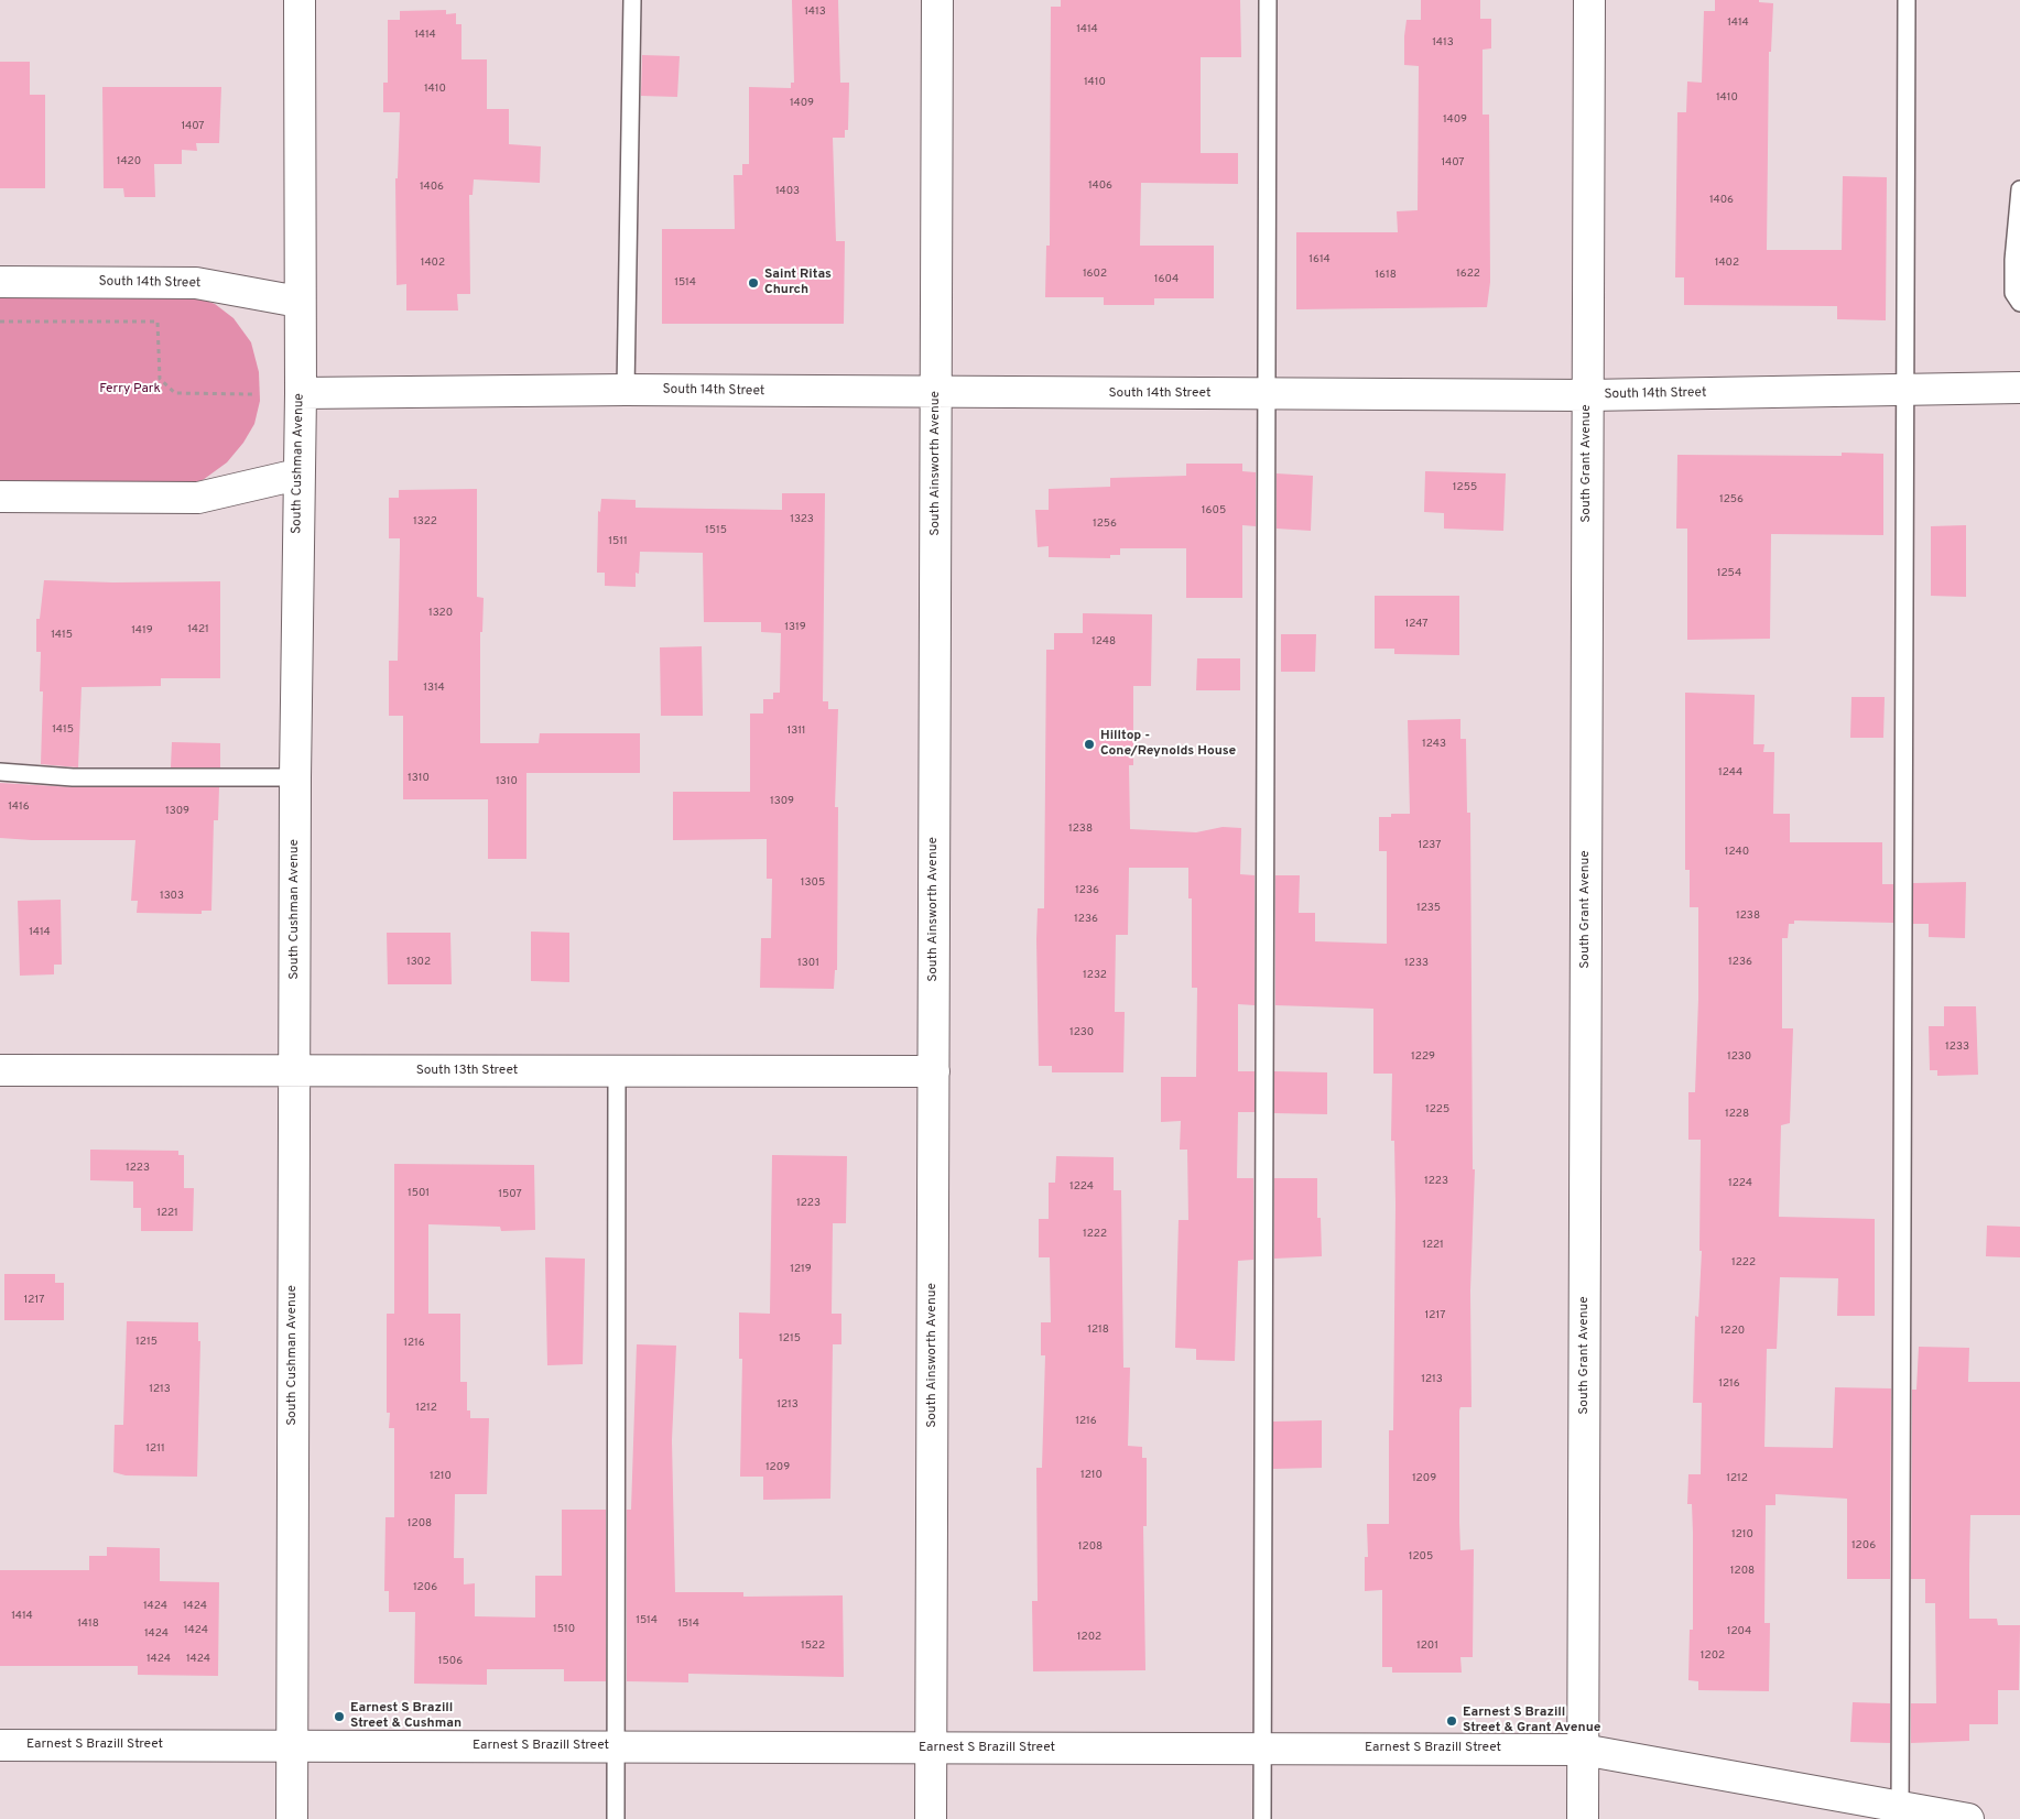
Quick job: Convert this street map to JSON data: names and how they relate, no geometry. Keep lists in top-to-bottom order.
{
  "streets": {
    "street": [
      "South 14th Street",
      "South Cushman Avenue",
      "South Ainsworth Avenue",
      "South Grant Avenue",
      "South 13th Street",
      "Earnest S Brazill Street"
    ]
  },
  "crossings": [
    ["South 14th Street", "South Cushman Avenue"],
    ["South 14th Street", "South Ainsworth Avenue"],
    ["South 14th Street", "South Grant Avenue"],
    ["South Cushman Avenue", "South 13th Street"],
    ["South Cushman Avenue", "Earnest S Brazill Street"],
    ["South Ainsworth Avenue", "South 13th Street"],
    ["South Ainsworth Avenue", "Earnest S Brazill Street"],
    ["South Grant Avenue", "Earnest S Brazill Street"]
  ],
  "parks": ["Ferry Park"],
  "places": [
    "Saint Ritas Church",
    "Hilltop - Cone/Reynolds House",
    "Earnest S Brazill Street & Cushman",
    "Earnest S Brazill Street & Grant Avenue"
  ],
  "house_numbers": [
    "1413",
    "1414",
    "1414",
    "1414",
    "1413",
    "1410",
    "1410",
    "1410",
    "1409",
    "1409",
    "1407",
    "1420",
    "1407",
    "1406",
    "1406",
    "1403",
    "1406",
    "1614",
    "1402",
    "1402",
    "1602",
    "1622",
    "1618",
    "1604",
    "1514",
    "1255",
    "1256",
    "1605",
    "1323",
    "1322",
    "1256",
    "1515",
    "1511",
    "1254",
    "1320",
    "1247",
    "1319",
    "1421",
    "1419",
    "1415",
    "1248",
    "1314",
    "1415",
    "1311",
    "1243",
    "1244",
    "1310",
    "1310",
    "1309",
    "1416",
    "1309",
    "1238",
    "1237",
    "1240",
    "1305",
    "1236",
    "1303",
    "1235",
    "1238",
    "1236",
    "1414",
    "1302",
    "1236",
    "1301",
    "1233",
    "1232",
    "1230",
    "1233",
    "1229",
    "1230",
    "1225",
    "1228",
    "1223",
    "1223",
    "1224",
    "1224",
    "1501",
    "1507",
    "1223",
    "1221",
    "1222",
    "1221",
    "1222",
    "1219",
    "1217",
    "1217",
    "1218",
    "1220",
    "1215",
    "1215",
    "1216",
    "1213",
    "1216",
    "1213",
    "1213",
    "1212",
    "1216",
    "1211",
    "1209",
    "1210",
    "1210",
    "1209",
    "1212",
    "1208",
    "1210",
    "1206",
    "1208",
    "1205",
    "1208",
    "1206",
    "1424",
    "1424",
    "1414",
    "1514",
    "1418",
    "1514",
    "1510",
    "1424",
    "1204",
    "1424",
    "1202",
    "1522",
    "1201",
    "1202",
    "1424",
    "1424",
    "1506"
  ]
}
